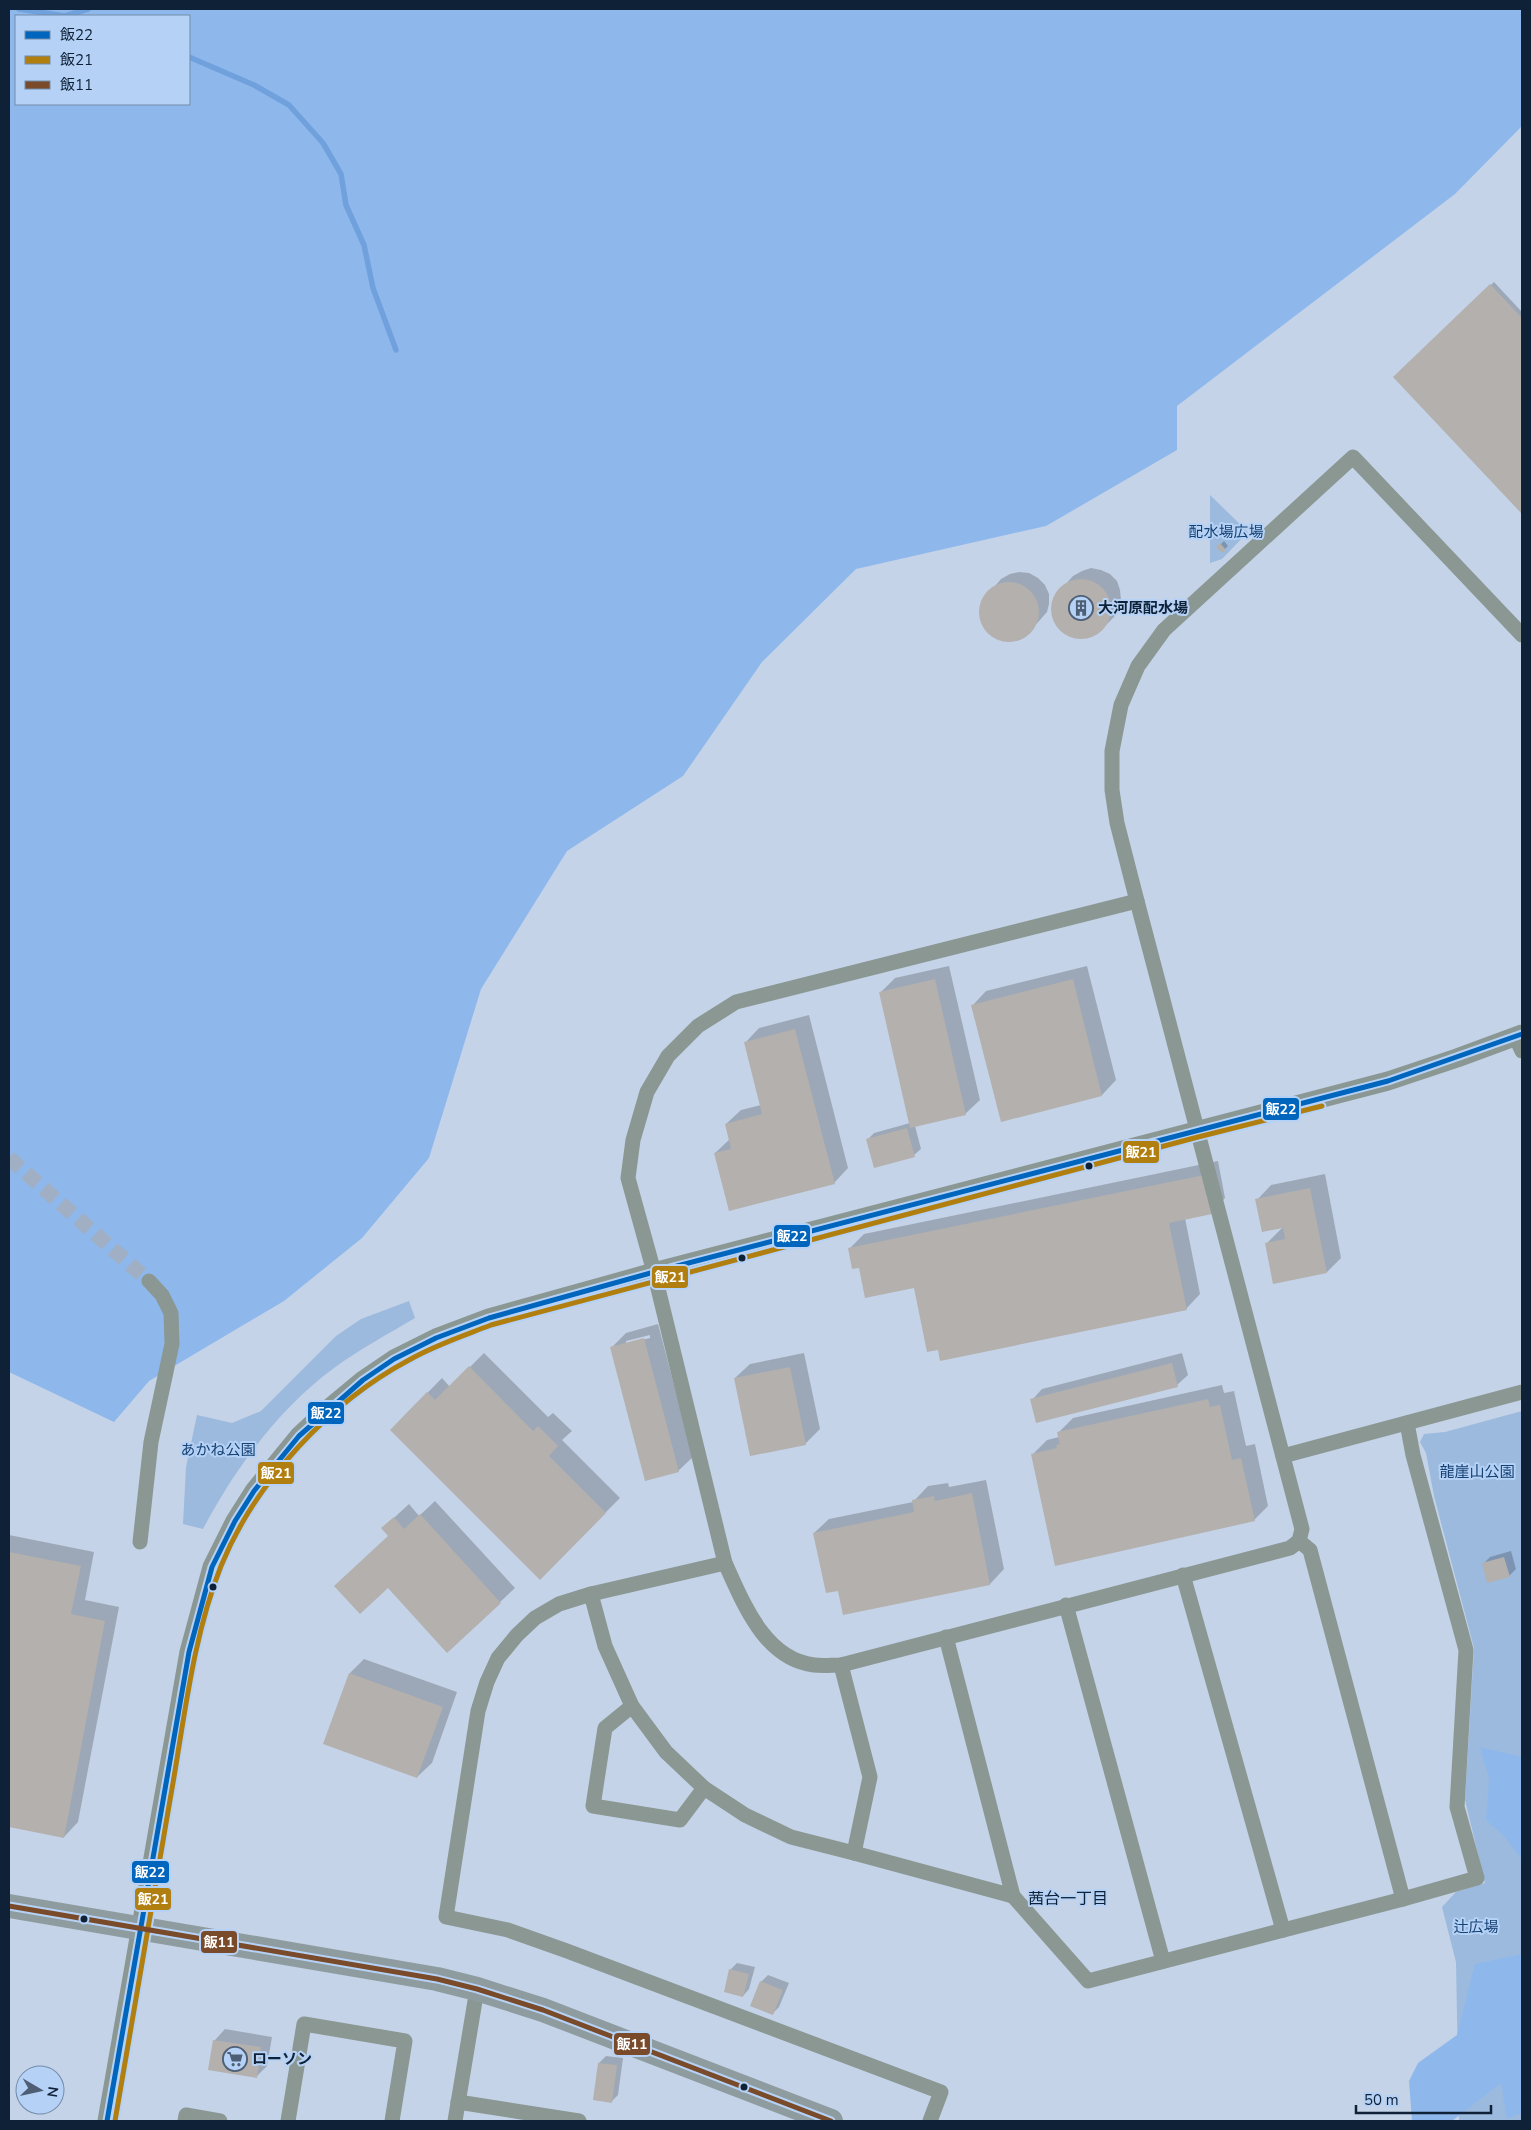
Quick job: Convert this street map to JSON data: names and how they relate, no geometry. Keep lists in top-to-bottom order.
{
  "districts": ["茜台一丁目"],
  "parks": [
    "配水場広場",
    "あかね公園",
    "龍崖山公園",
    "辻広場"
  ],
  "places": {
    "building": ["大河原配水場"],
    "supermarket": ["ローソン"]
  },
  "lines": ["transit line 飯22", "transit line 飯21", "transit line 飯11"],
  "legend": ["飯22", "飯21", "飯11"],
  "scale_bar": "50 m",
  "north": "right"
}
